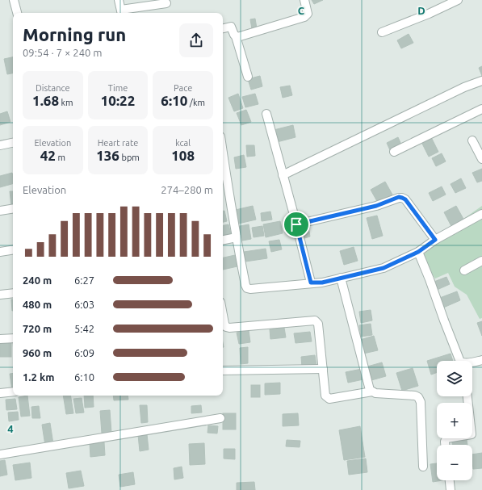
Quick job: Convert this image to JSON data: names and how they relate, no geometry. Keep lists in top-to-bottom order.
{
  "page": {
    "heading": ["Morning run", "09:54 · 7 × 240 m"],
    "stats": [
      ["Distance", "1.68 km"],
      ["Time", "10:22"],
      ["Pace", "6:10 /km"],
      ["Elevation", "42 m"],
      ["Heart rate", "136 bpm"],
      ["kcal", "108"]
    ],
    "chart": ["Elevation", "274–280 m"],
    "list": [
      {
        "name": "240 m",
        "note": "6:27"
      },
      {
        "name": "480 m",
        "note": "6:03"
      },
      {
        "name": "720 m",
        "note": "5:42"
      },
      {
        "name": "960 m",
        "note": "6:09"
      },
      {
        "name": "1.2 km",
        "note": "6:10"
      }
    ],
    "map_buttons": ["+", "−"]
  },
  "grid": {
    "columns": ["C", "D"],
    "rows": ["4"]
  }
}
